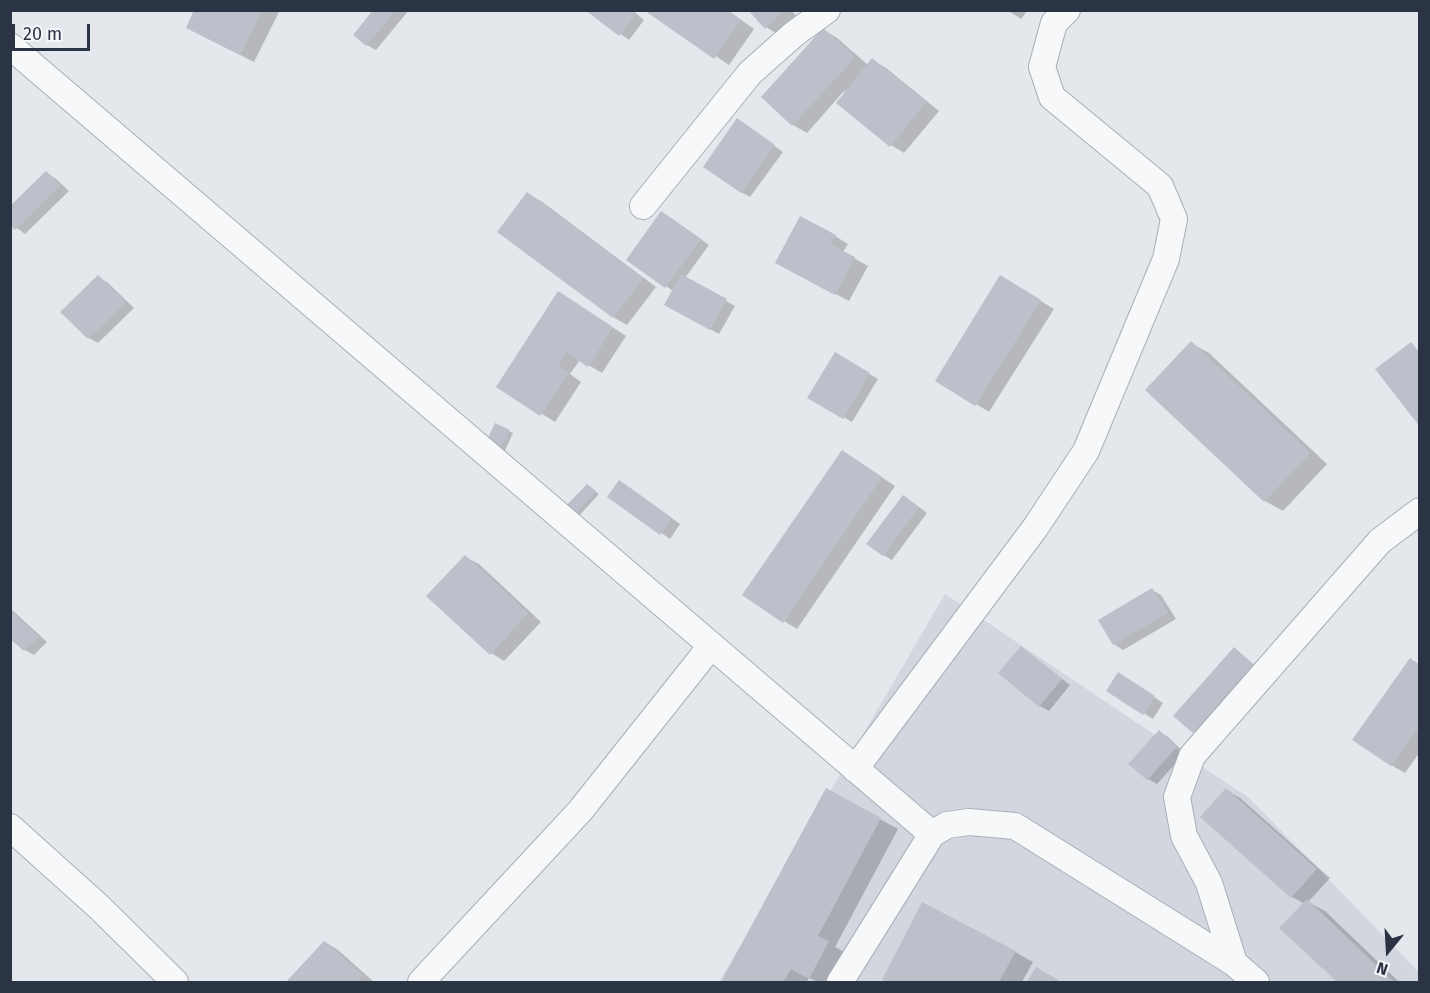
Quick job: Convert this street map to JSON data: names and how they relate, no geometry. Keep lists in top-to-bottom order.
{
  "scale_bar": "20 m",
  "north": "bottom"
}
